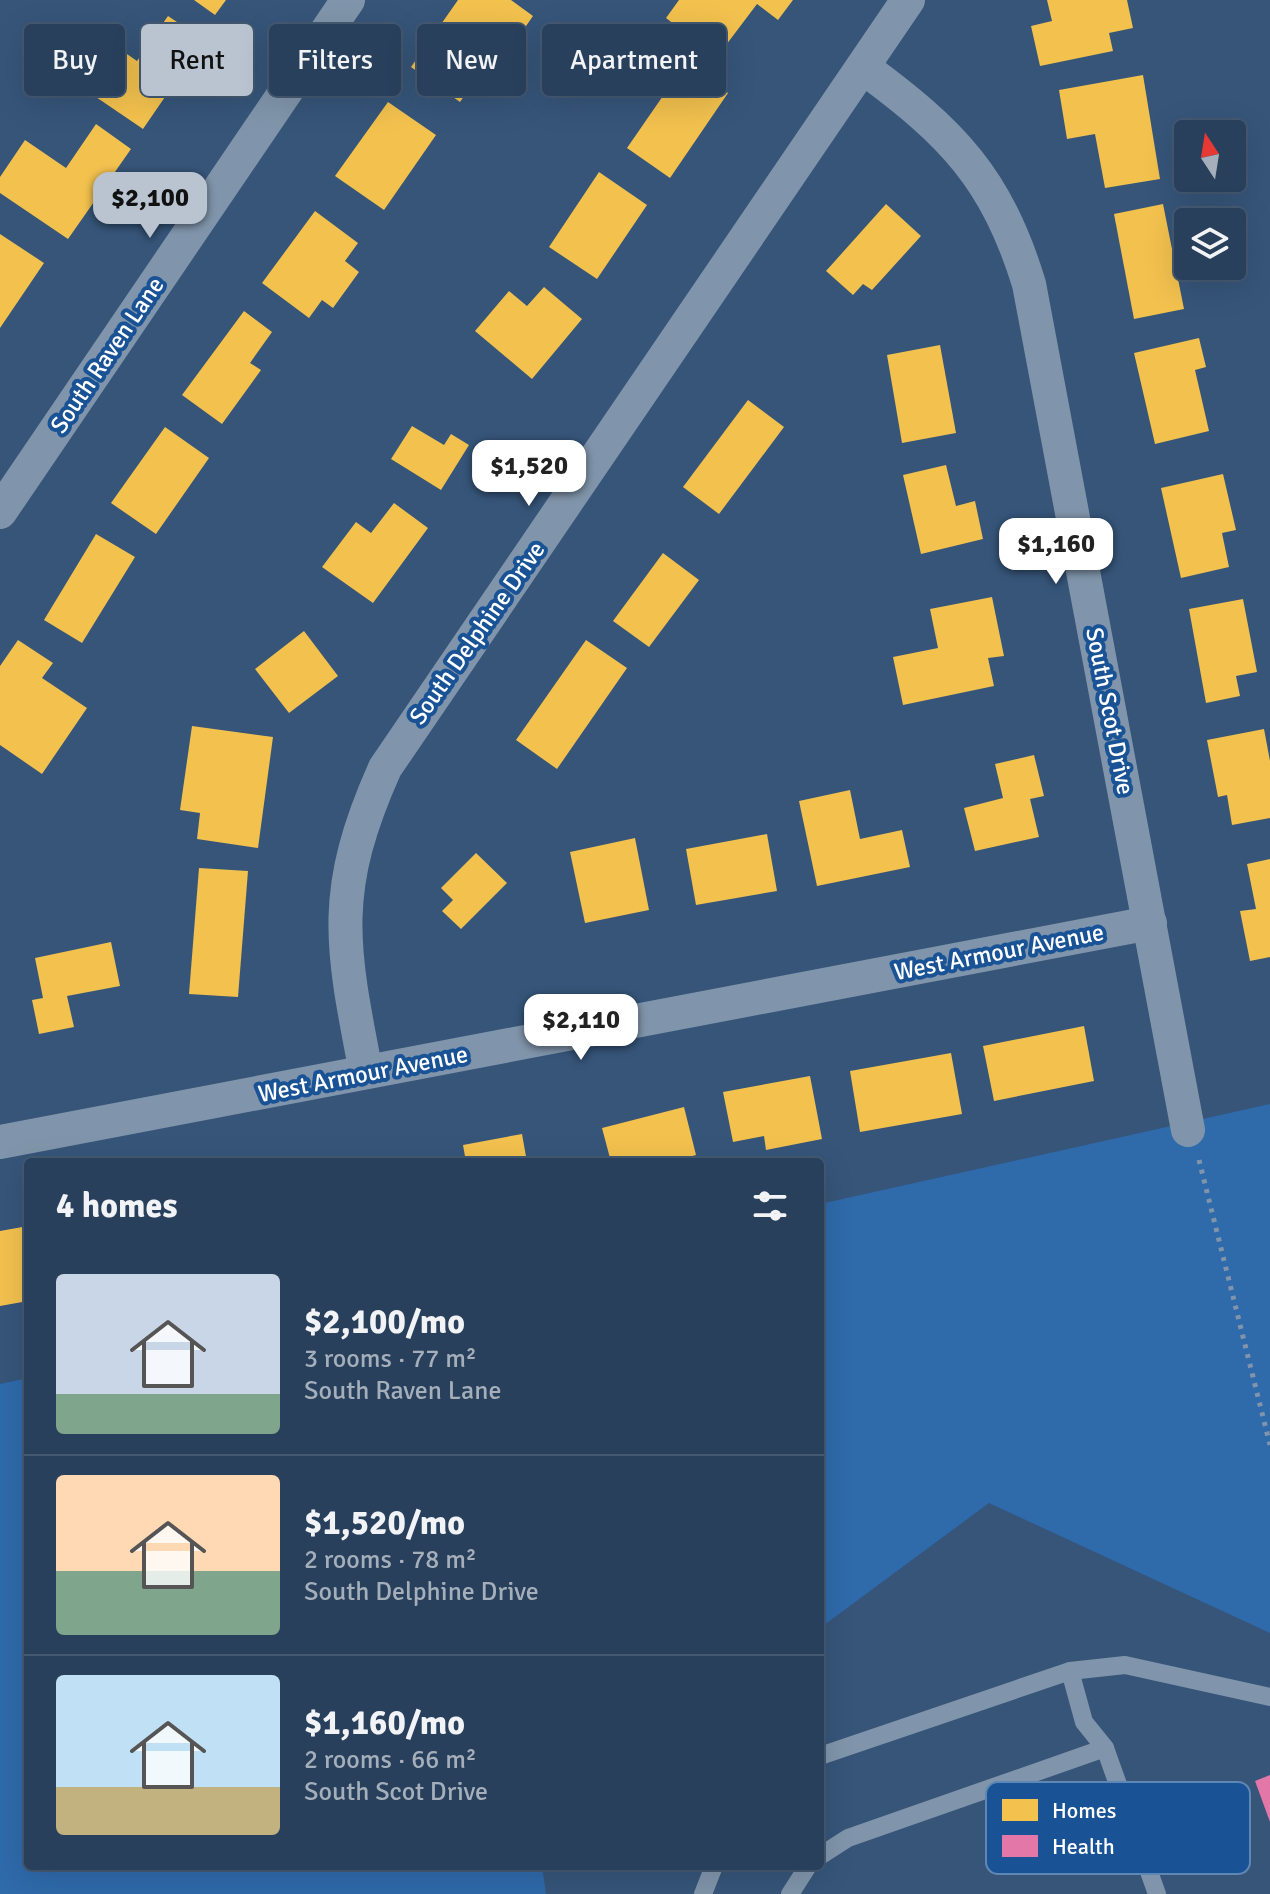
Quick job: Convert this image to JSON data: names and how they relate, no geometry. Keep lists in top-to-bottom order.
{
  "streets": {
    "street": [
      "South Raven Lane",
      "South Delphine Drive",
      "South Scot Drive",
      "West Armour Avenue"
    ]
  },
  "crossings": [
    ["South Delphine Drive", "South Scot Drive"],
    ["South Delphine Drive", "West Armour Avenue"],
    ["South Scot Drive", "West Armour Avenue"]
  ],
  "legend": ["Homes", "Health"],
  "north": "top",
  "page": {
    "chip": [
      "Buy",
      "Rent",
      "Filters",
      "New",
      "Apartment"
    ],
    "price": [
      "$2,100",
      "$1,520",
      "$1,160",
      "$2,110"
    ],
    "heading": "4 homes",
    "list": [
      {
        "name": "$2,100/mo",
        "note": "3 rooms · 77 m² · South Raven Lane"
      },
      {
        "name": "$1,520/mo",
        "note": "2 rooms · 78 m² · South Delphine Drive"
      },
      {
        "name": "$1,160/mo",
        "note": "2 rooms · 66 m² · South Scot Drive"
      }
    ]
  }
}
